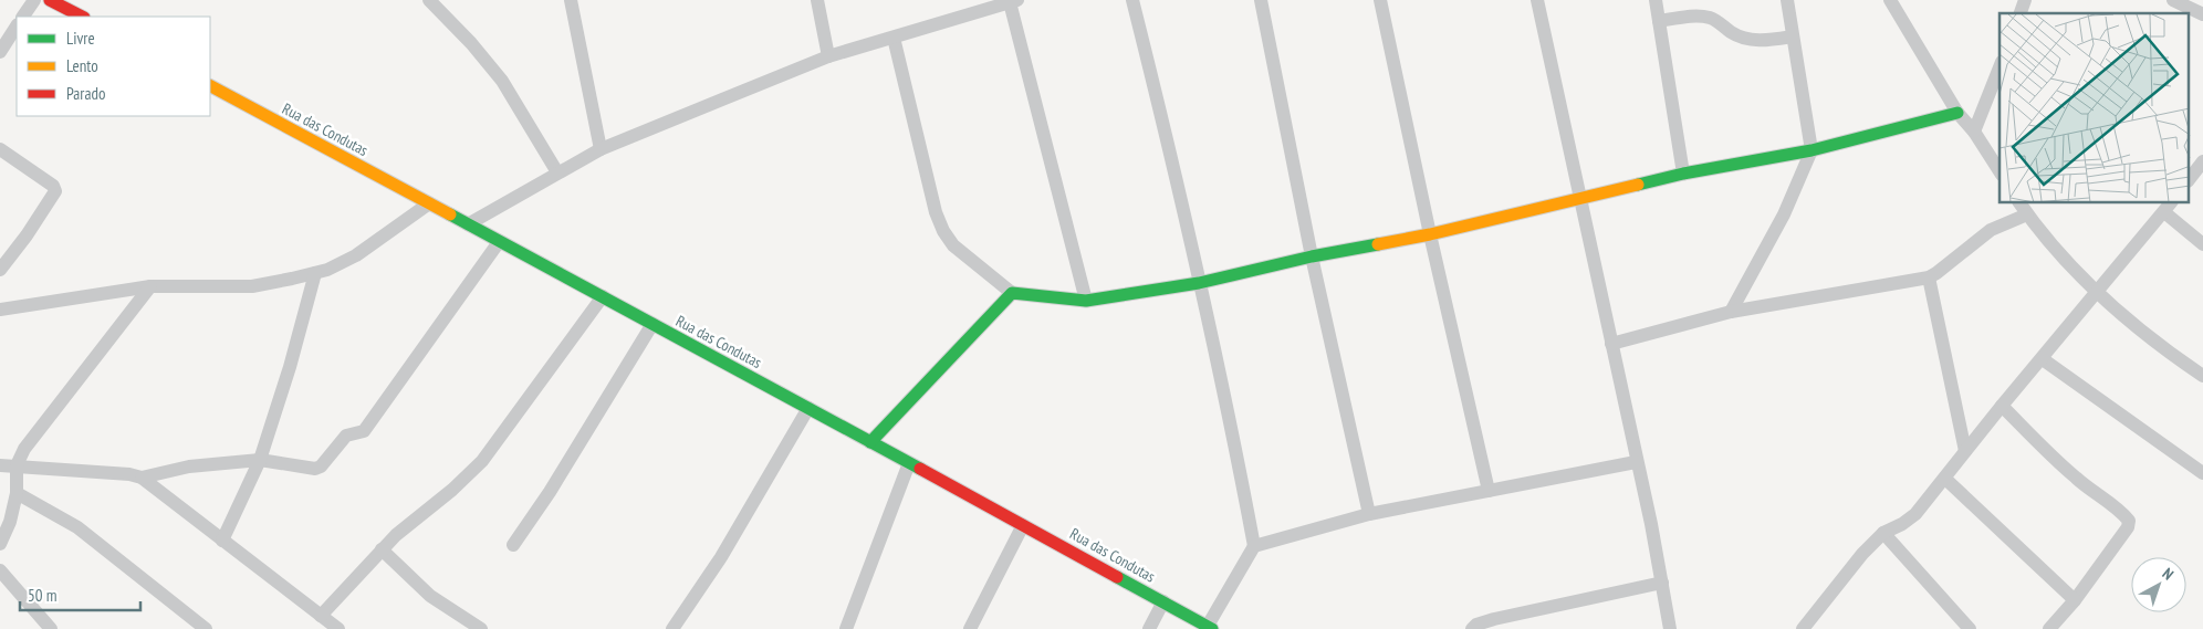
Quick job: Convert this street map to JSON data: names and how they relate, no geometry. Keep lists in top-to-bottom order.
{
  "streets": {
    "street": ["Rua das Condutas"]
  },
  "legend": ["Livre", "Lento", "Parado"],
  "scale_bar": "50 m",
  "north": "top right"
}
